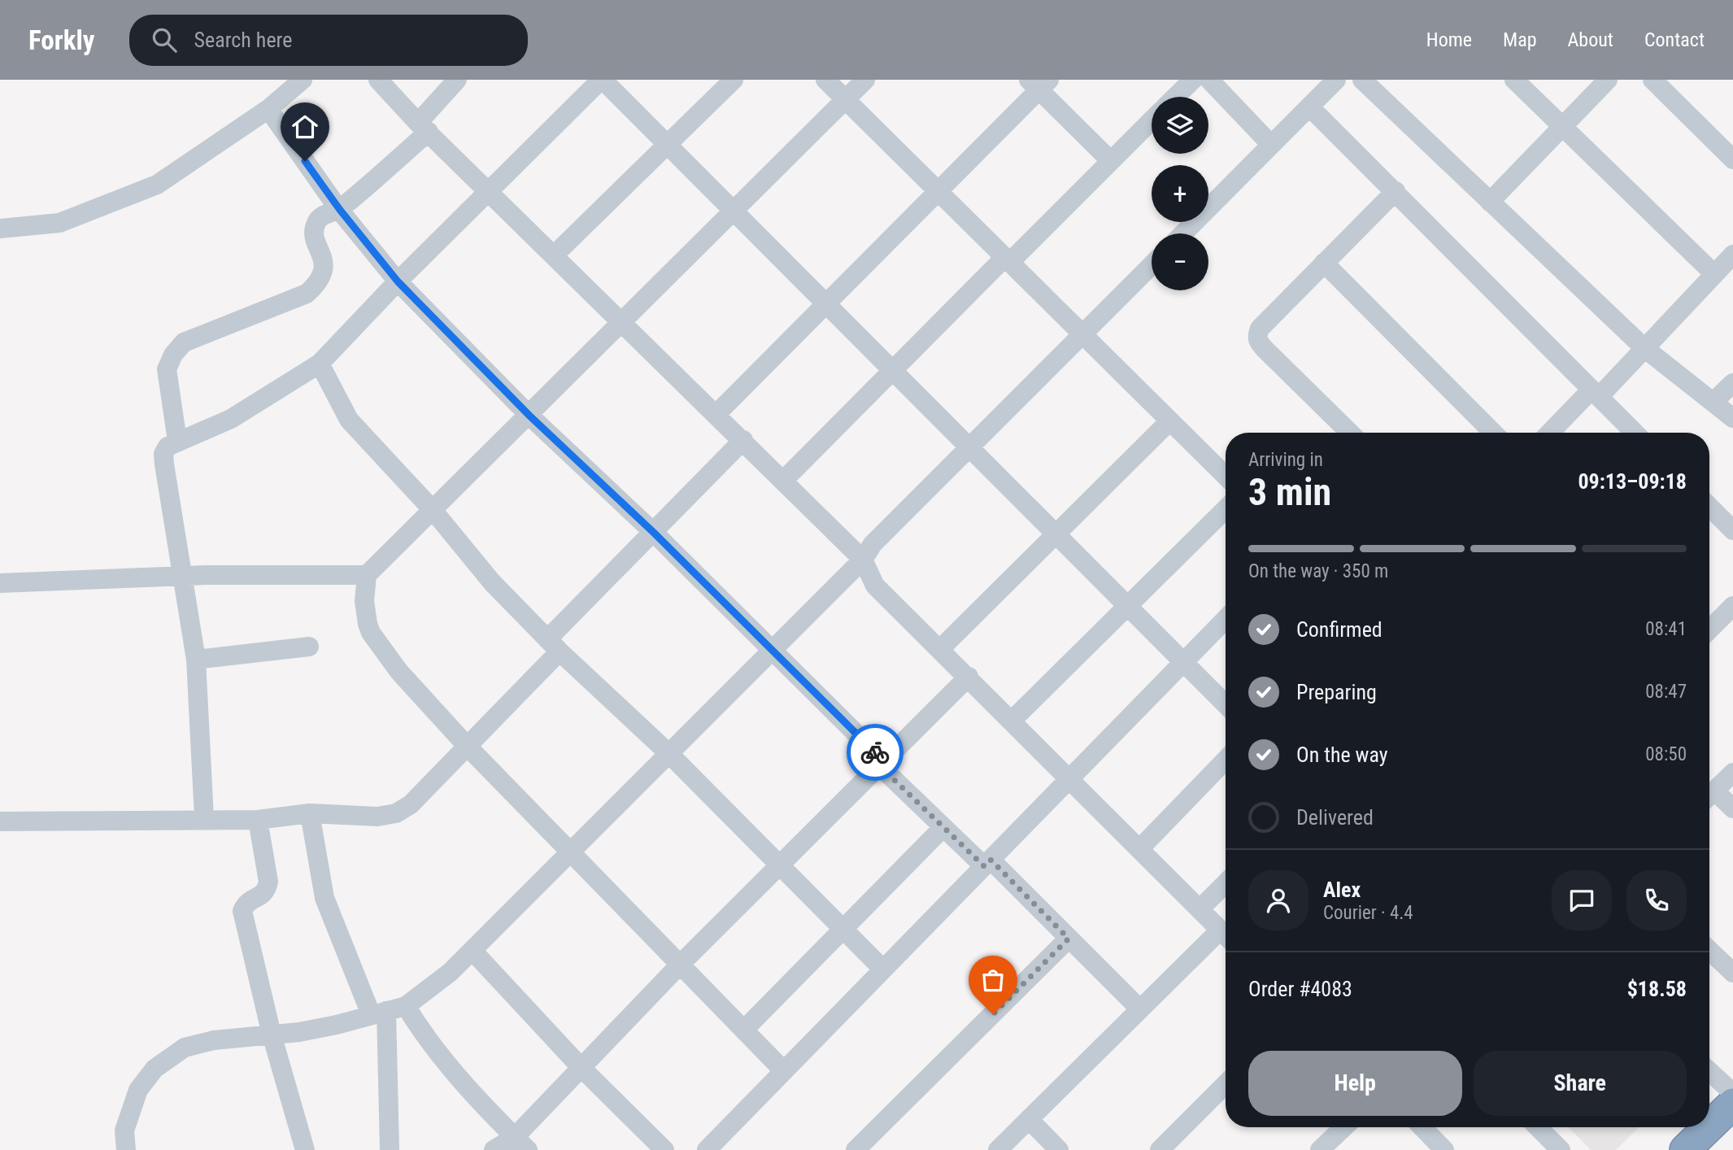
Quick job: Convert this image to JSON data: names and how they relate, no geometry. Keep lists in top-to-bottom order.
{
  "page": {
    "header": "Forkly",
    "search": "Search here",
    "nav": [
      "Home",
      "Map",
      "About",
      "Contact"
    ],
    "map_buttons": ["+", "−"],
    "heading": ["3 min", "Arriving in", "09:13–09:18"],
    "panel": [
      "Alex",
      "Courier · 4.4",
      "Order #4083",
      "$18.58"
    ],
    "bar": "On the way · 350 m",
    "list": [
      ["Confirmed", "08:41"],
      ["Preparing", "08:47"],
      ["On the way", "08:50"],
      "Delivered"
    ],
    "buttons": ["Help", "Share"]
  }
}
